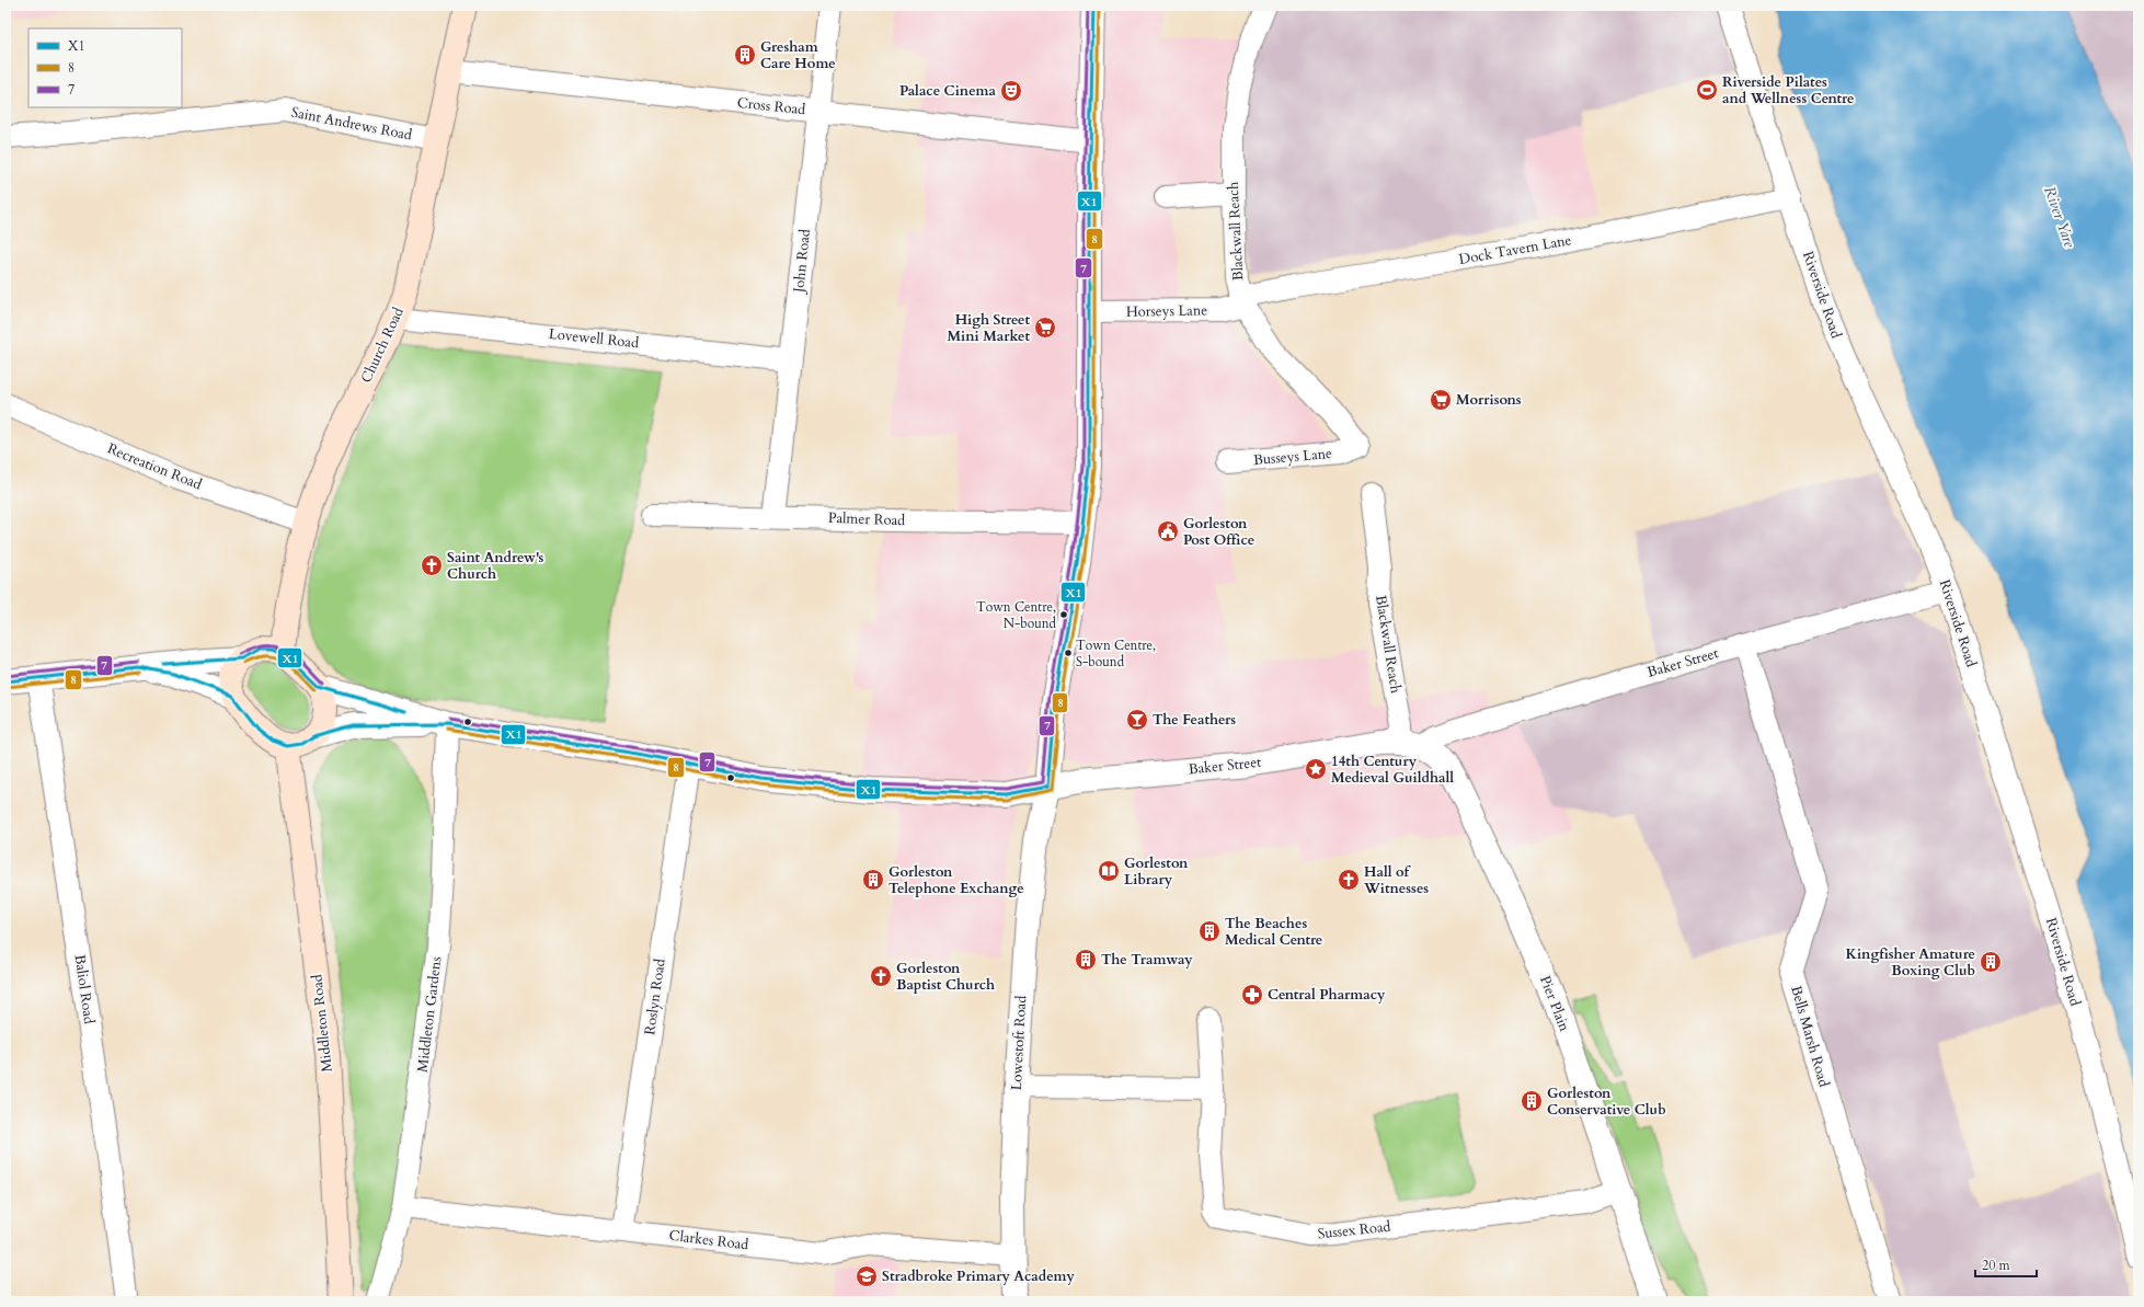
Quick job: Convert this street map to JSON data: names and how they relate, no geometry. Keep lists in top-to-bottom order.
{
  "streets": {
    "main road": ["Church Road", "Middleton Road"],
    "street": [
      "Cross Road",
      "Saint Andrews Road",
      "Blackwall Reach",
      "Dock Tavern Lane",
      "John Road",
      "Riverside Road",
      "Horseys Lane",
      "Lovewell Road",
      "Busseys Lane",
      "Recreation Road",
      "Palmer Road",
      "Baker Street",
      "Baliol Road",
      "Roslyn Road",
      "Pier Plain",
      "Middleton Gardens",
      "Bells Marsh Road",
      "Lowestoft Road",
      "Sussex Road",
      "Clarkes Road"
    ]
  },
  "crossings": [
    ["Cross Road", "John Road"],
    ["Cross Road", "Church Road"],
    ["Cross Road", "Lowestoft Road"],
    ["Saint Andrews Road", "Church Road"],
    ["Blackwall Reach", "Dock Tavern Lane"],
    ["Blackwall Reach", "Horseys Lane"],
    ["Blackwall Reach", "Busseys Lane"],
    ["Blackwall Reach", "Baker Street"],
    ["Blackwall Reach", "Pier Plain"],
    ["Dock Tavern Lane", "Riverside Road"],
    ["Dock Tavern Lane", "Horseys Lane"],
    ["John Road", "Lovewell Road"],
    ["John Road", "Palmer Road"],
    ["Riverside Road", "Baker Street"],
    ["Horseys Lane", "Lowestoft Road"],
    ["Lovewell Road", "Church Road"],
    ["Church Road", "Recreation Road"],
    ["Church Road", "Middleton Road"],
    ["Palmer Road", "Lowestoft Road"],
    ["Baker Street", "Roslyn Road"],
    ["Baker Street", "Pier Plain"],
    ["Baker Street", "Middleton Gardens"],
    ["Baker Street", "Bells Marsh Road"],
    ["Baker Street", "Lowestoft Road"],
    ["Roslyn Road", "Clarkes Road"],
    ["Pier Plain", "Sussex Road"],
    ["Middleton Gardens", "Clarkes Road"],
    ["Lowestoft Road", "Clarkes Road"]
  ],
  "water": ["River Yare"],
  "places": {
    "building": [
      "Gresham Care Home",
      "Gorleston Telephone Exchange",
      "The Beaches Medical Centre",
      "The Tramway",
      "Kingfisher Amature Boxing Club",
      "Gorleston Conservative Club"
    ],
    "sports": ["Riverside Pilates and Wellness Centre"],
    "theatre": ["Palace Cinema"],
    "supermarket": ["High Street Mini Market", "Morrisons"],
    "public building": ["Gorleston Post Office"],
    "church": ["Saint Andrew's Church", "Hall of Witnesses", "Gorleston Baptist Church"],
    "other": ["Town Centre, N-bound", "Town Centre, S-bound"],
    "bar": ["The Feathers"],
    "place": ["14th Century Medieval Guildhall"],
    "library": ["Gorleston Library"],
    "pharmacy": ["Central Pharmacy"],
    "school or university": ["Stradbroke Primary Academy"]
  },
  "lines": ["transit line X1", "transit line 8", "transit line 7"],
  "legend": ["X1", "8", "7"],
  "scale_bar": "20 m"
}
